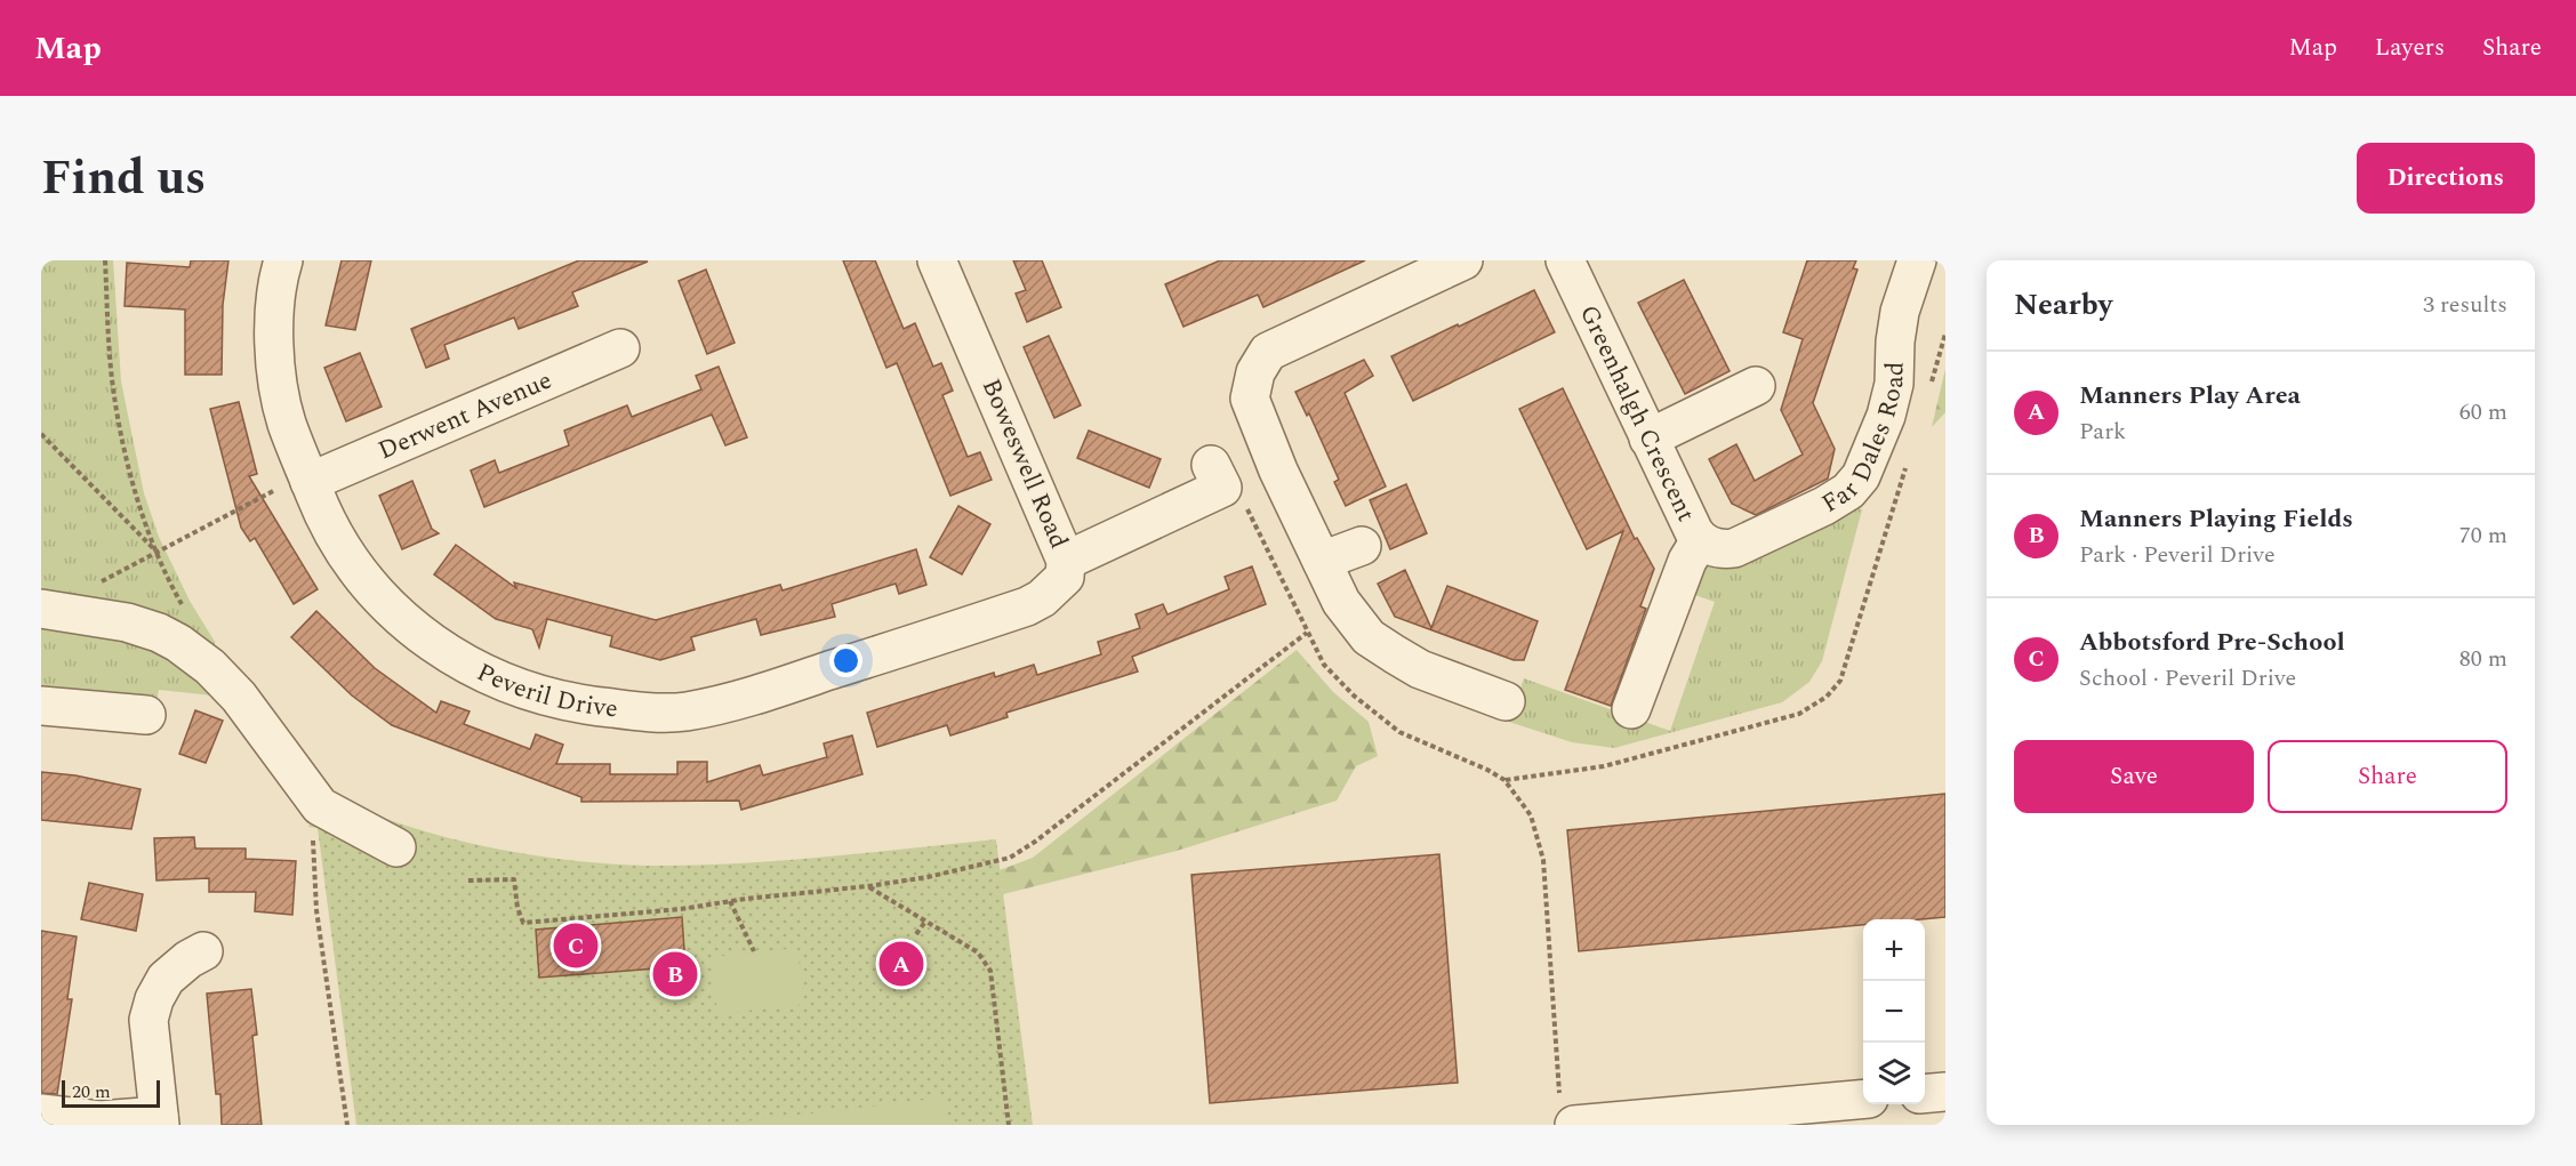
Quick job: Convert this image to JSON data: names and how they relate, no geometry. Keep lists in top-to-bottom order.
{
  "streets": {
    "street": [
      "Greenhalgh Crescent",
      "Derwent Avenue",
      "Far Dales Road",
      "Boweswell Road",
      "Peveril Drive"
    ]
  },
  "crossings": [
    ["Greenhalgh Crescent", "Far Dales Road"],
    ["Derwent Avenue", "Peveril Drive"],
    ["Boweswell Road", "Peveril Drive"]
  ],
  "scale_bar": "20 m",
  "page": {
    "header": "Map",
    "nav": ["Map", "Layers", "Share"],
    "title": "Find us",
    "buttons": [
      "Directions",
      ["Save", "Share"]
    ],
    "heading": ["Nearby", "3 results"],
    "list": [
      {
        "mark": "A",
        "name": "Manners Play Area",
        "note": "Park",
        "value": "60 m"
      },
      {
        "mark": "B",
        "name": "Manners Playing Fields",
        "note": "Park · Peveril Drive",
        "value": "70 m"
      },
      {
        "mark": "C",
        "name": "Abbotsford Pre-School",
        "note": "School · Peveril Drive",
        "value": "80 m"
      }
    ],
    "map_buttons": ["+", "−"],
    "pins": ["C", "A", "B"],
    "scale": "20 m"
  }
}
